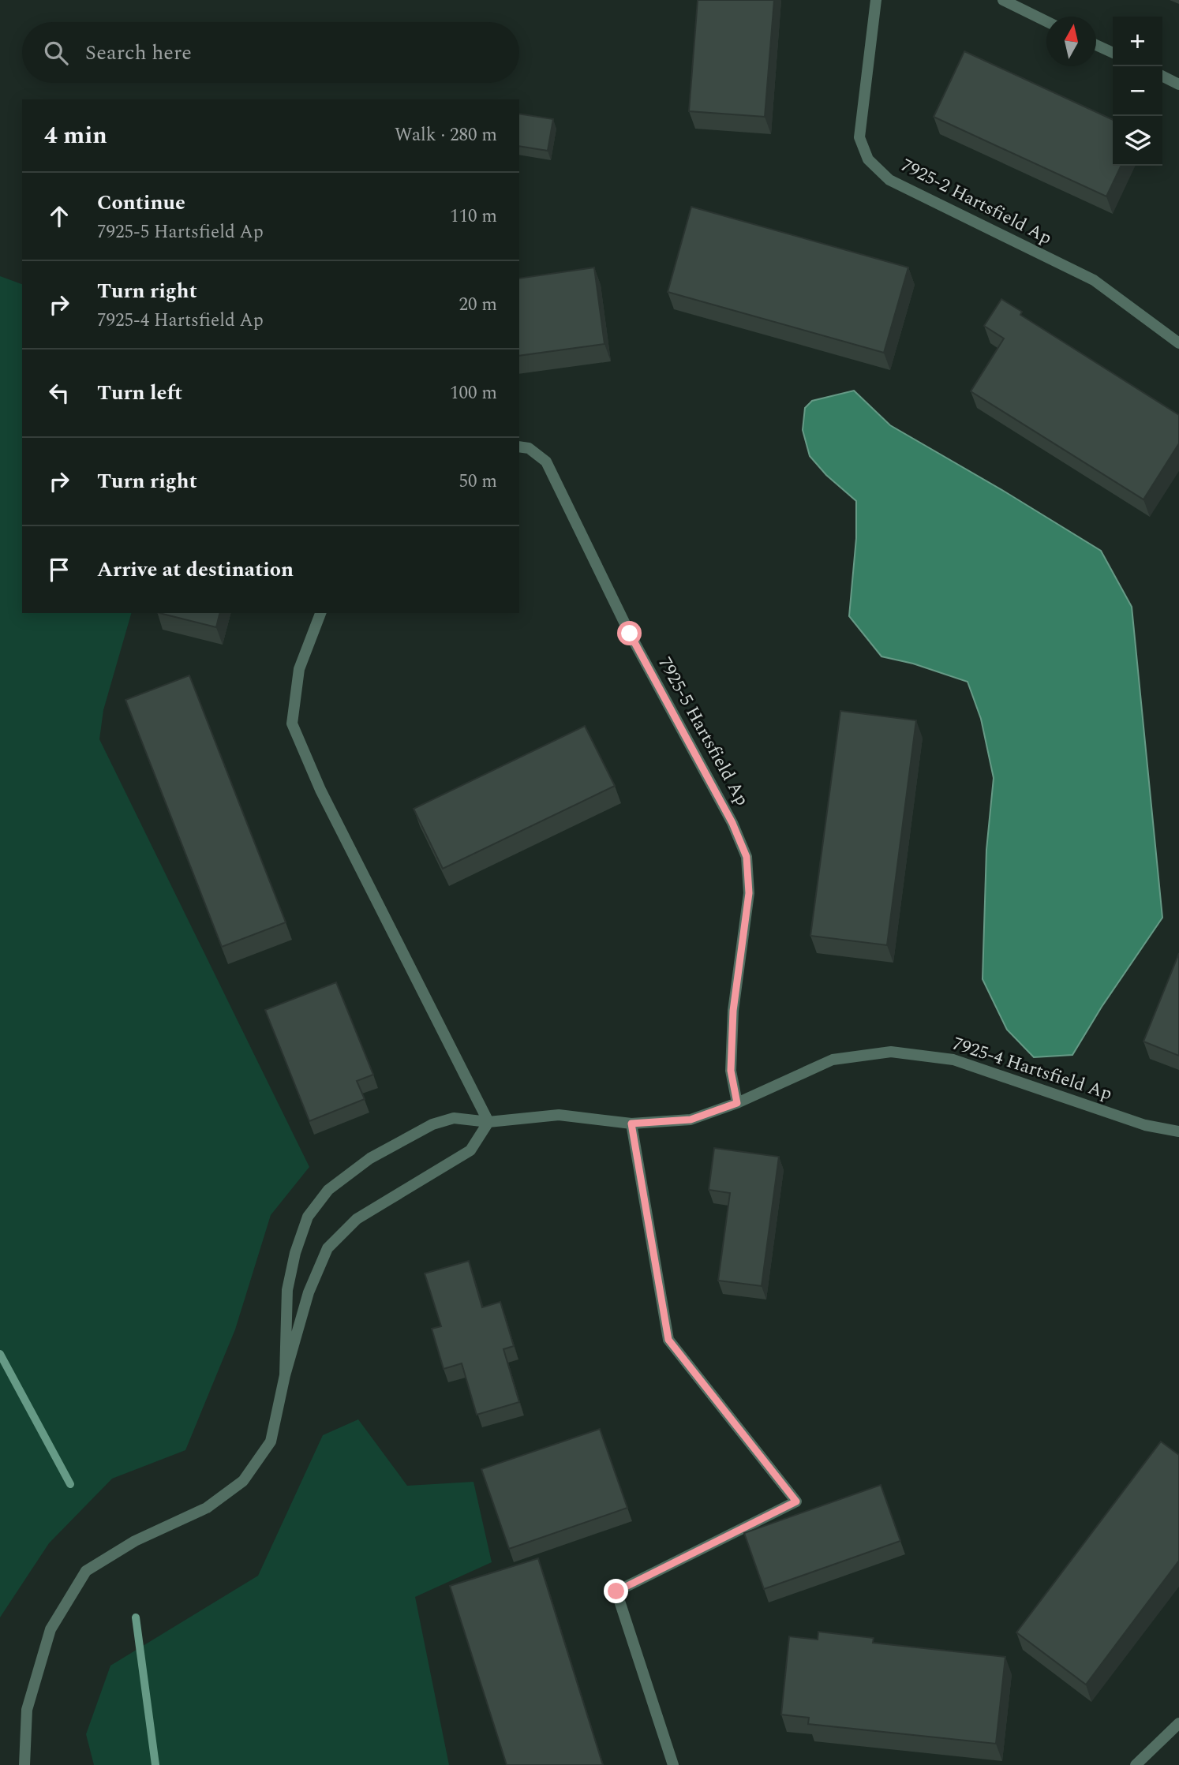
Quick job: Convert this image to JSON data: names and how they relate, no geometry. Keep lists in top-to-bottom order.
{
  "streets": {
    "street": ["7925-2 Hartsfield Ap", "7925-5 Hartsfield Ap", "7925-4 Hartsfield Ap"]
  },
  "crossings": [
    ["7925-5 Hartsfield Ap", "7925-4 Hartsfield Ap"]
  ],
  "north": "top",
  "page": {
    "map_buttons": ["+", "−"],
    "search": "Search here",
    "heading": ["4 min", "Walk · 280 m"],
    "list": [
      ["Continue", "7925-5 Hartsfield Ap", "110 m"],
      ["Turn right", "7925-4 Hartsfield Ap", "20 m"],
      ["Turn left", "100 m"],
      ["Turn right", "50 m"],
      "Arrive at destination"
    ]
  }
}
